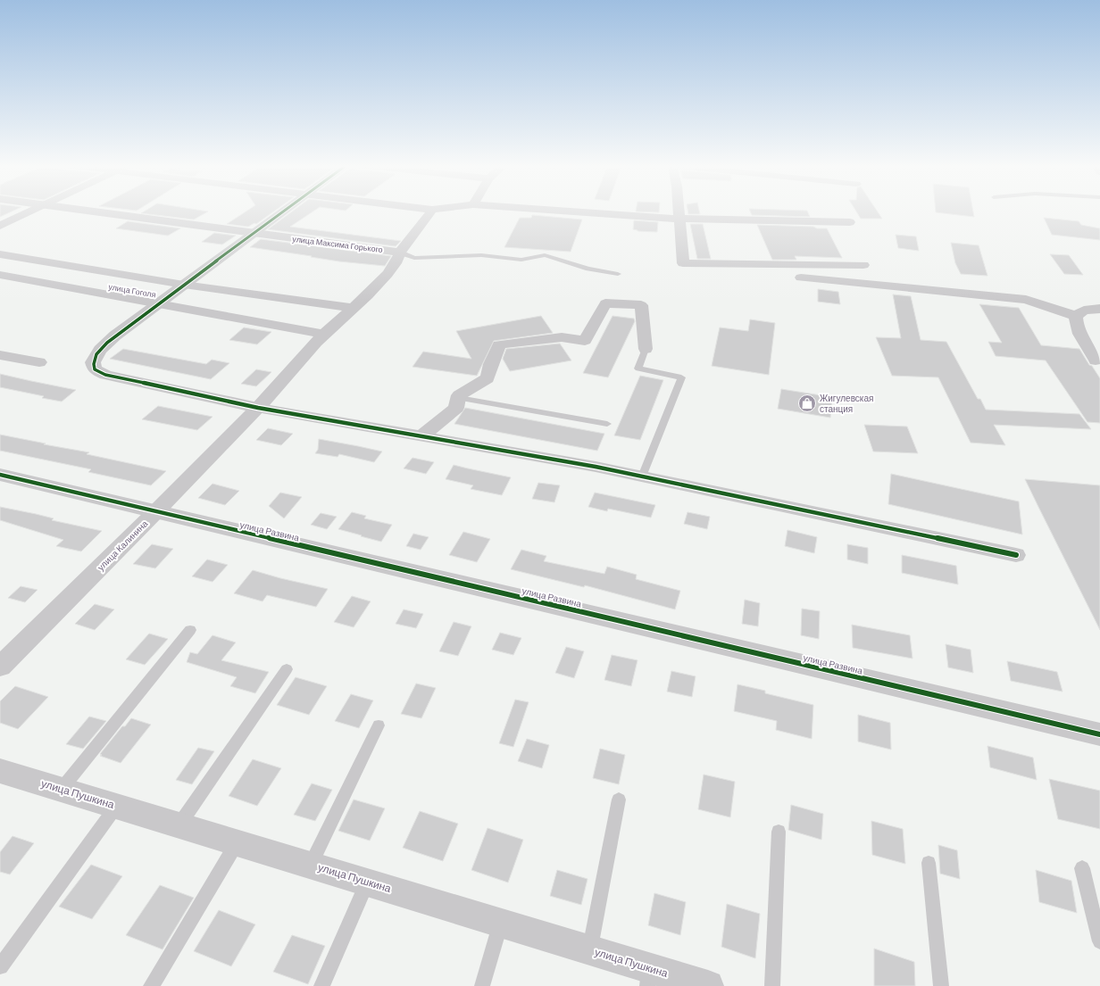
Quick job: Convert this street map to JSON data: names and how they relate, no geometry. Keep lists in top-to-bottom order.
{
  "streets": {
    "street": [
      "улица Максима Горького",
      "улица Гоголя",
      "улица Развина",
      "улица Калинина",
      "улица Пушкина"
    ]
  },
  "crossings": [
    ["улица Развина", "улица Калинина"]
  ],
  "places": {
    "shop": ["Жигулевская станция"]
  }
}
